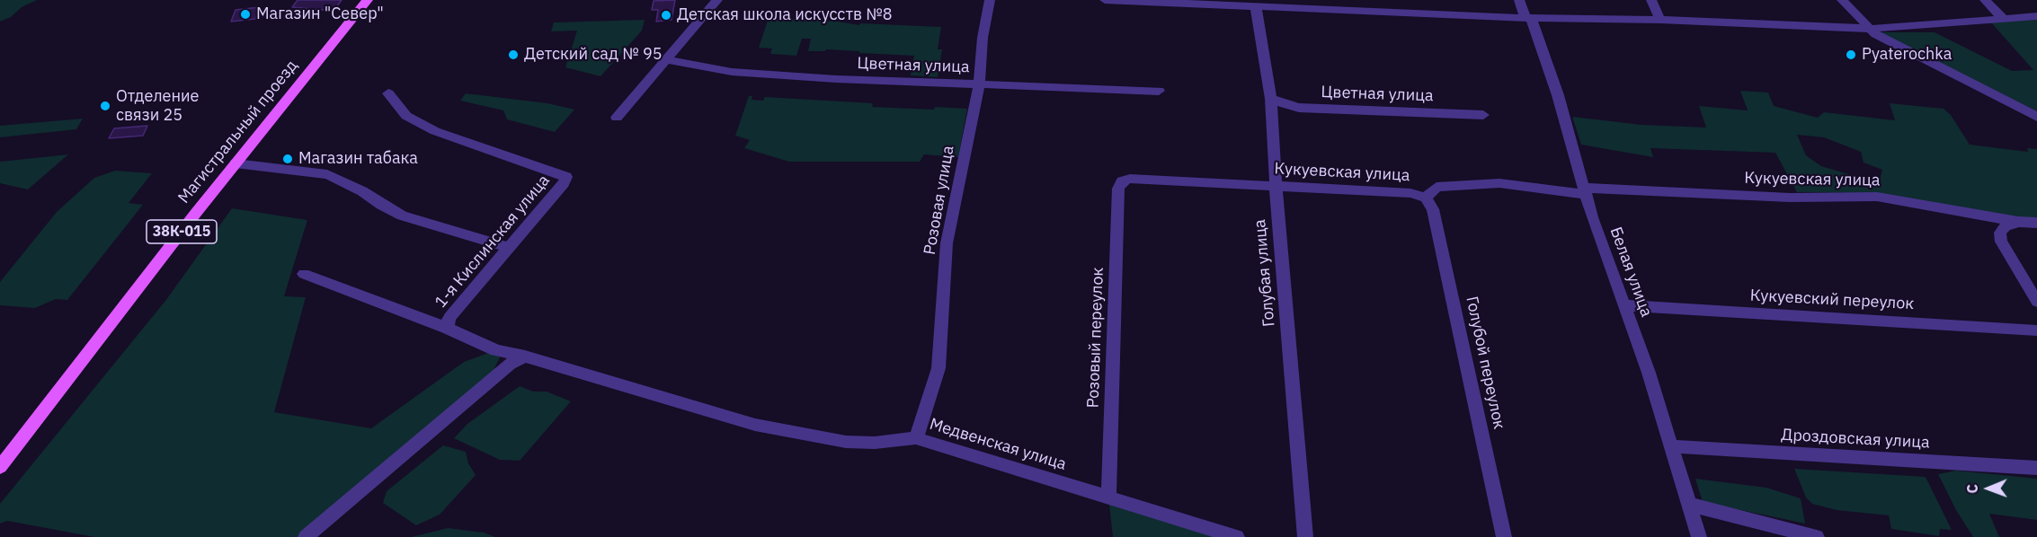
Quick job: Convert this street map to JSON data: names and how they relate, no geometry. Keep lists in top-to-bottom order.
{
  "streets": {
    "main road": ["Магистральный проезд", "38К-015"],
    "street": [
      "Цветная улица",
      "Кукуевская улица",
      "Розовая улица",
      "1-я Кислинская улица",
      "Белая улица",
      "Голубая улица",
      "Кукуевский переулок",
      "Розовый переулок",
      "Голубой переулок",
      "Дроздовская улица",
      "Медвенская улица"
    ]
  },
  "crossings": [
    ["Цветная улица", "Розовая улица"],
    ["Цветная улица", "Голубая улица"],
    ["Кукуевская улица", "Белая улица"],
    ["Кукуевская улица", "Голубая улица"],
    ["Кукуевская улица", "Розовый переулок"],
    ["Кукуевская улица", "Голубой переулок"],
    ["Розовая улица", "Медвенская улица"],
    ["1-я Кислинская улица", "Медвенская улица"],
    ["Белая улица", "Кукуевский переулок"],
    ["Белая улица", "Дроздовская улица"],
    ["Розовый переулок", "Медвенская улица"]
  ],
  "places": [
    "Магазин \"Север\"",
    "Детская школа искусств №8",
    "Детский сад № 95",
    "Pyaterochka",
    "Отделение связи 25",
    "Магазин табака"
  ],
  "north": "left"
}
